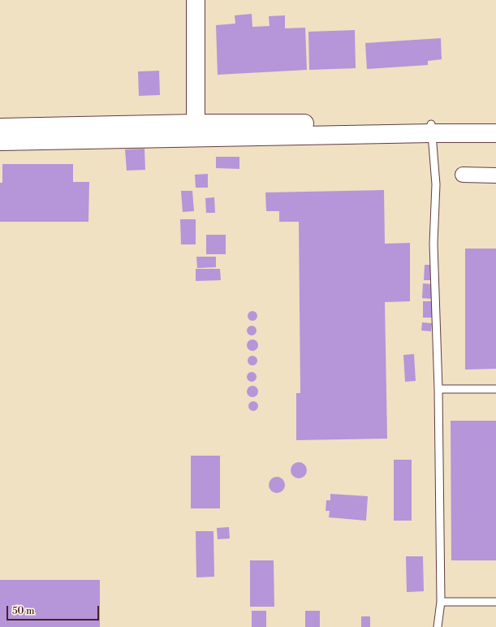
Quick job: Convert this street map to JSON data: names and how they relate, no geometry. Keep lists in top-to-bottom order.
{
  "scale_bar": "50 m"
}
